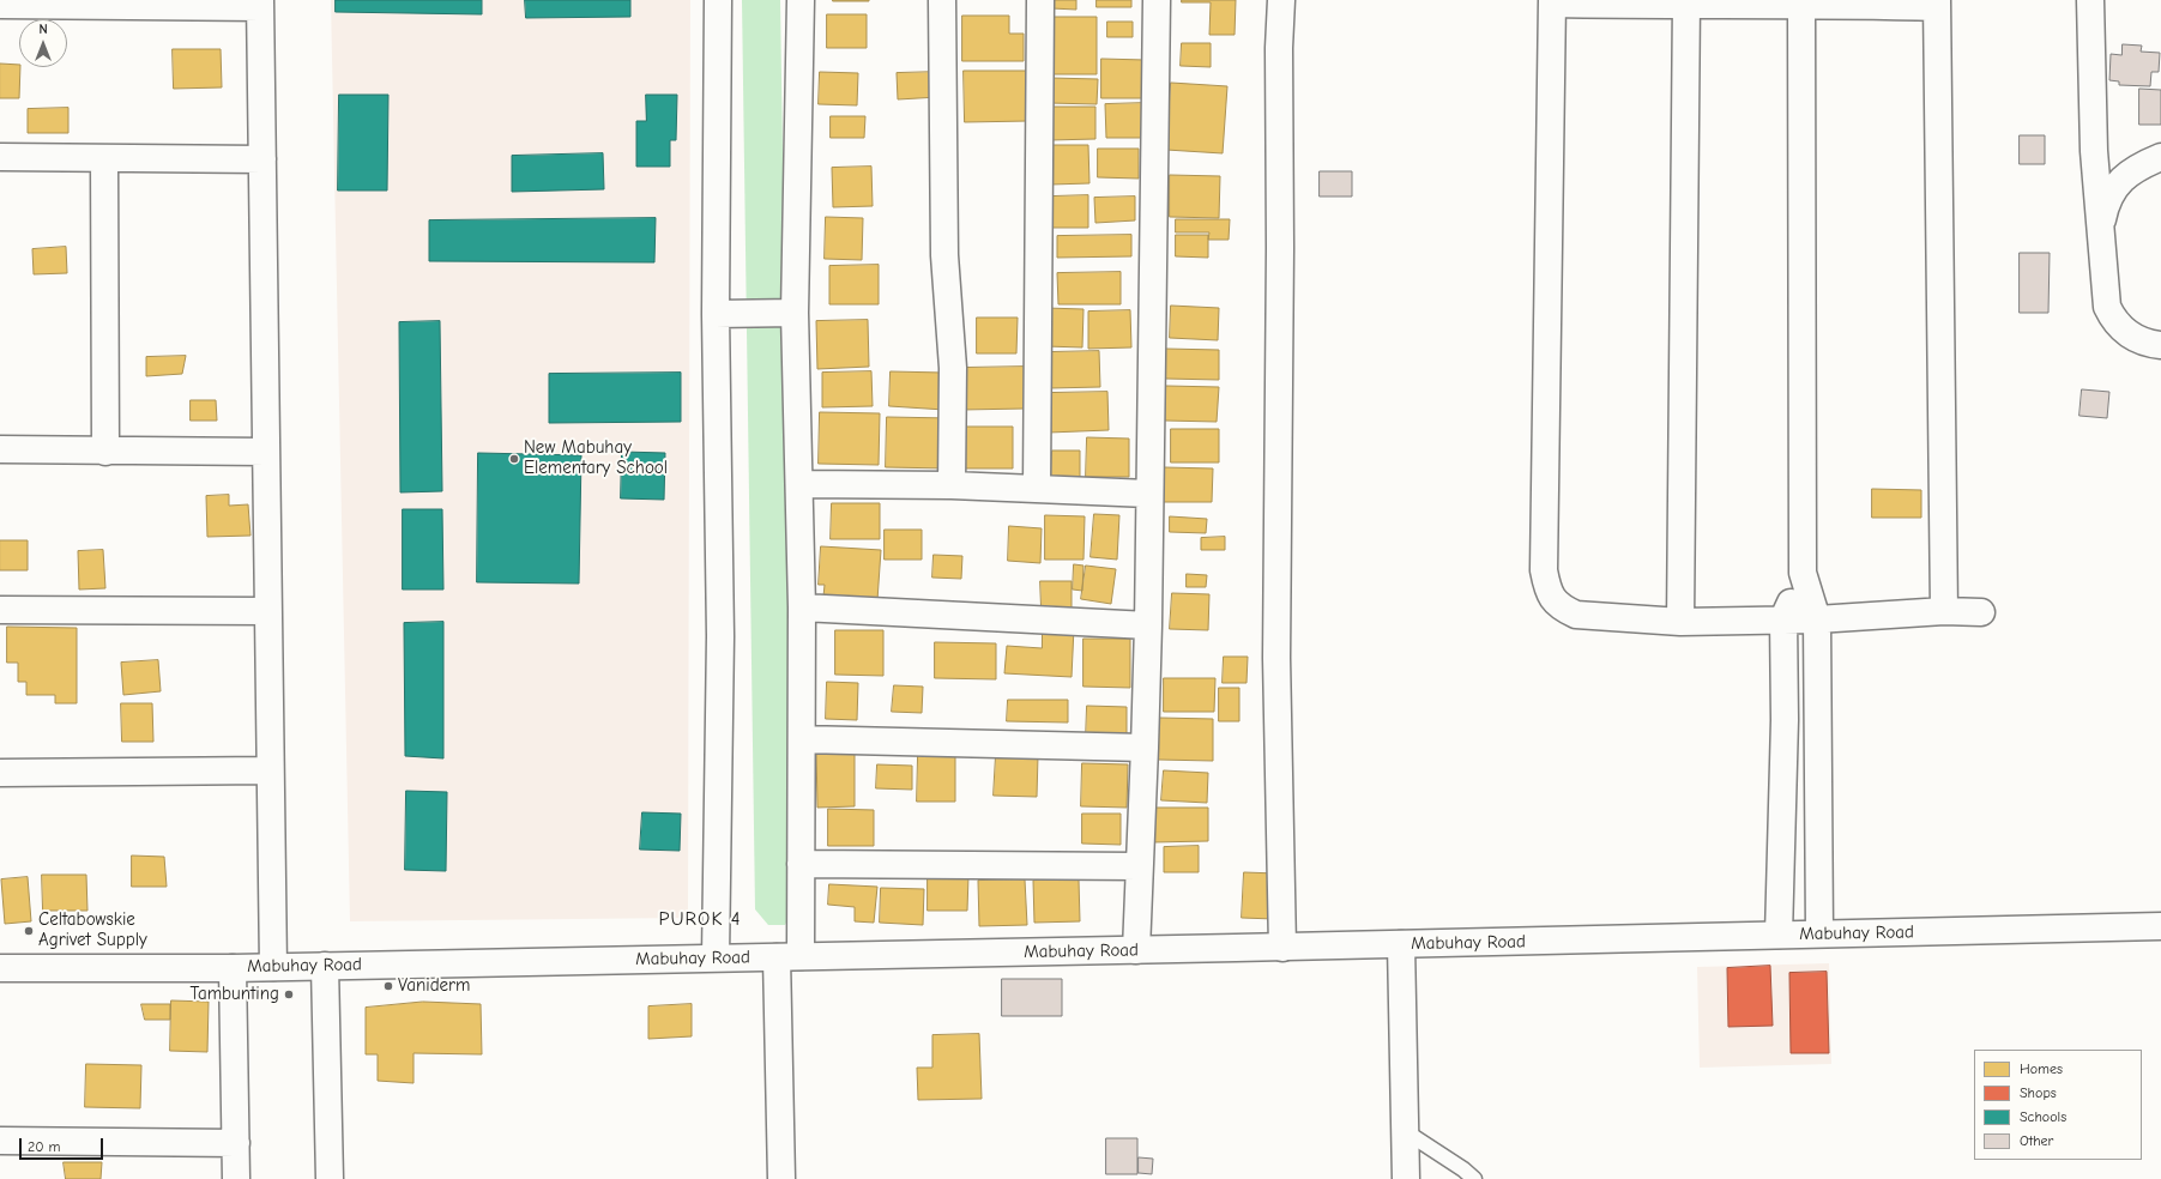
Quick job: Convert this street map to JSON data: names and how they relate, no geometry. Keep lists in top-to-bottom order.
{
  "streets": {
    "street": ["Mabuhay Road"]
  },
  "districts": ["PUROK 4"],
  "places": [
    "New Mabuhay Elementary School",
    "Celtabowskie Agrivet Supply",
    "Vaniderm",
    "Tambunting"
  ],
  "legend": [
    "Homes",
    "Shops",
    "Schools",
    "Other"
  ],
  "scale_bar": "20 m",
  "north": "top"
}
